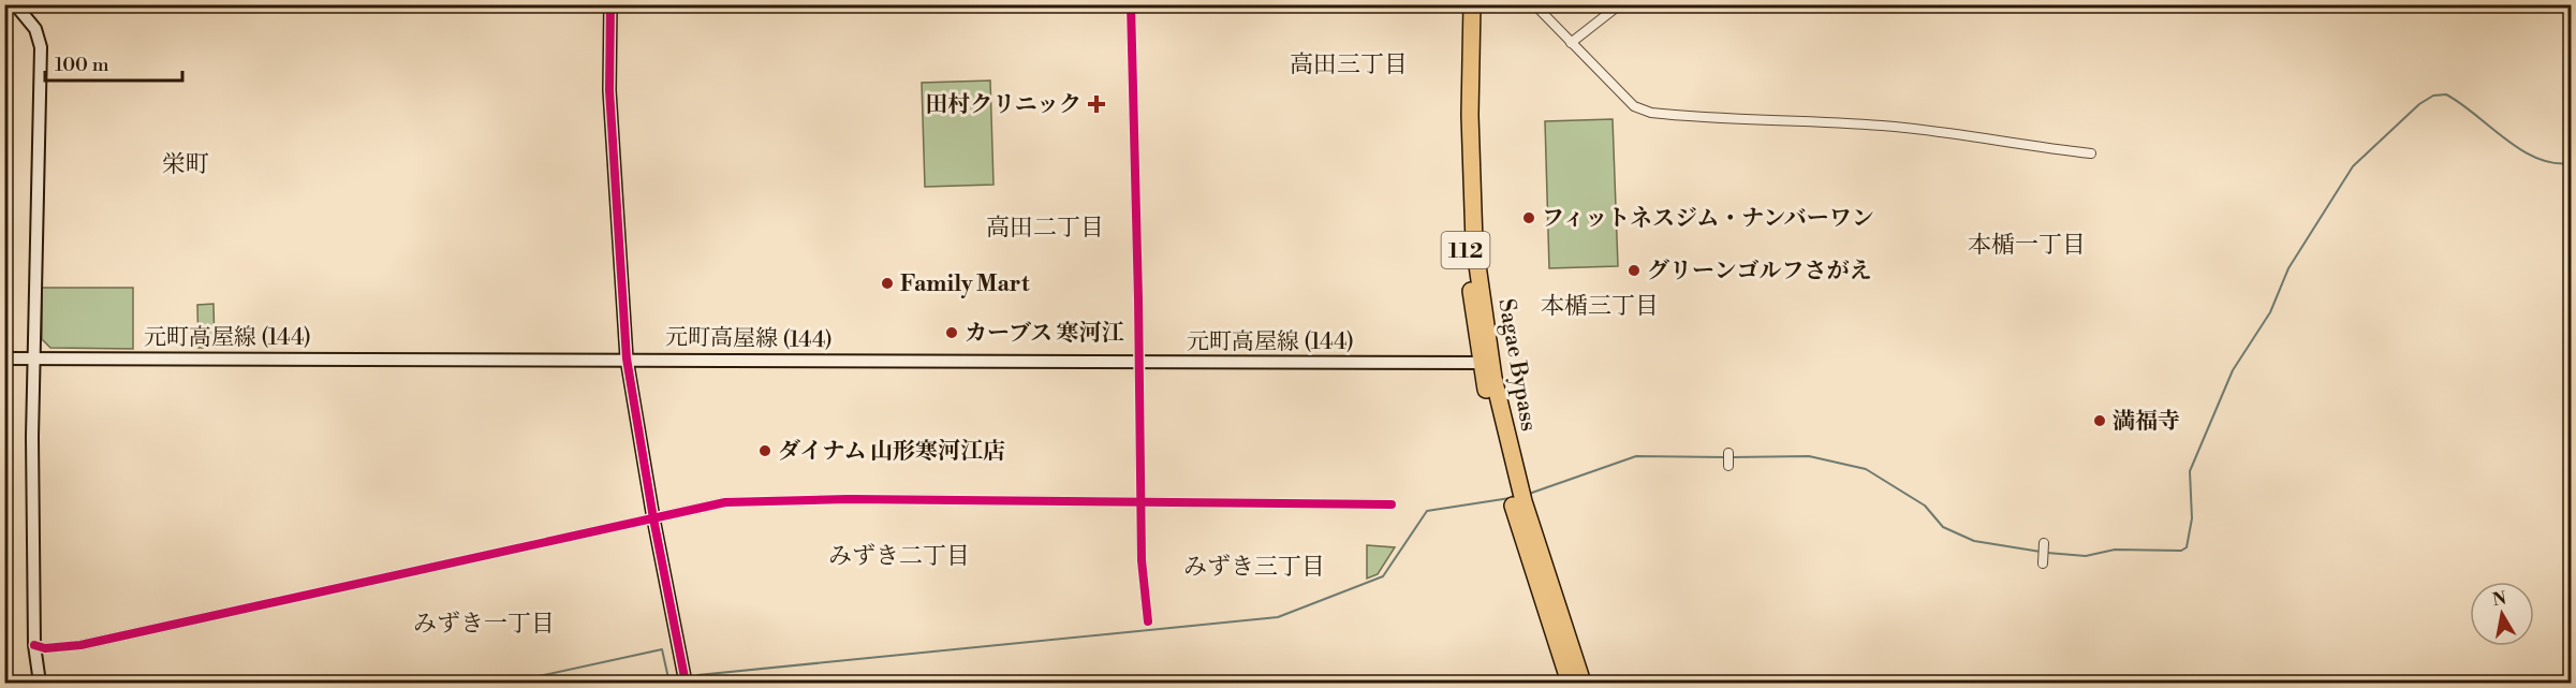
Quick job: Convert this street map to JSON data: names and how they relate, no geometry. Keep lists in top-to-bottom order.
{
  "streets": {
    "highway": ["112", "Sagae Bypass"],
    "main road": ["元町高屋線 (144)"]
  },
  "crossings": [
    ["元町高屋線 (144)", "Sagae Bypass"]
  ],
  "districts": [
    "高田三丁目",
    "栄町",
    "高田二丁目",
    "本楯一丁目",
    "本楯三丁目",
    "みずき二丁目",
    "みずき三丁目",
    "みずき一丁目"
  ],
  "places": {
    "health": ["田村クリニック"],
    "other": [
      "フィットネスジム・ナンバーワン",
      "グリーンゴルフさがえ",
      "Family Mart",
      "カーブス 寒河江",
      "満福寺",
      "ダイナム 山形寒河江店"
    ]
  },
  "scale_bar": "100 m",
  "north": "top"
}
